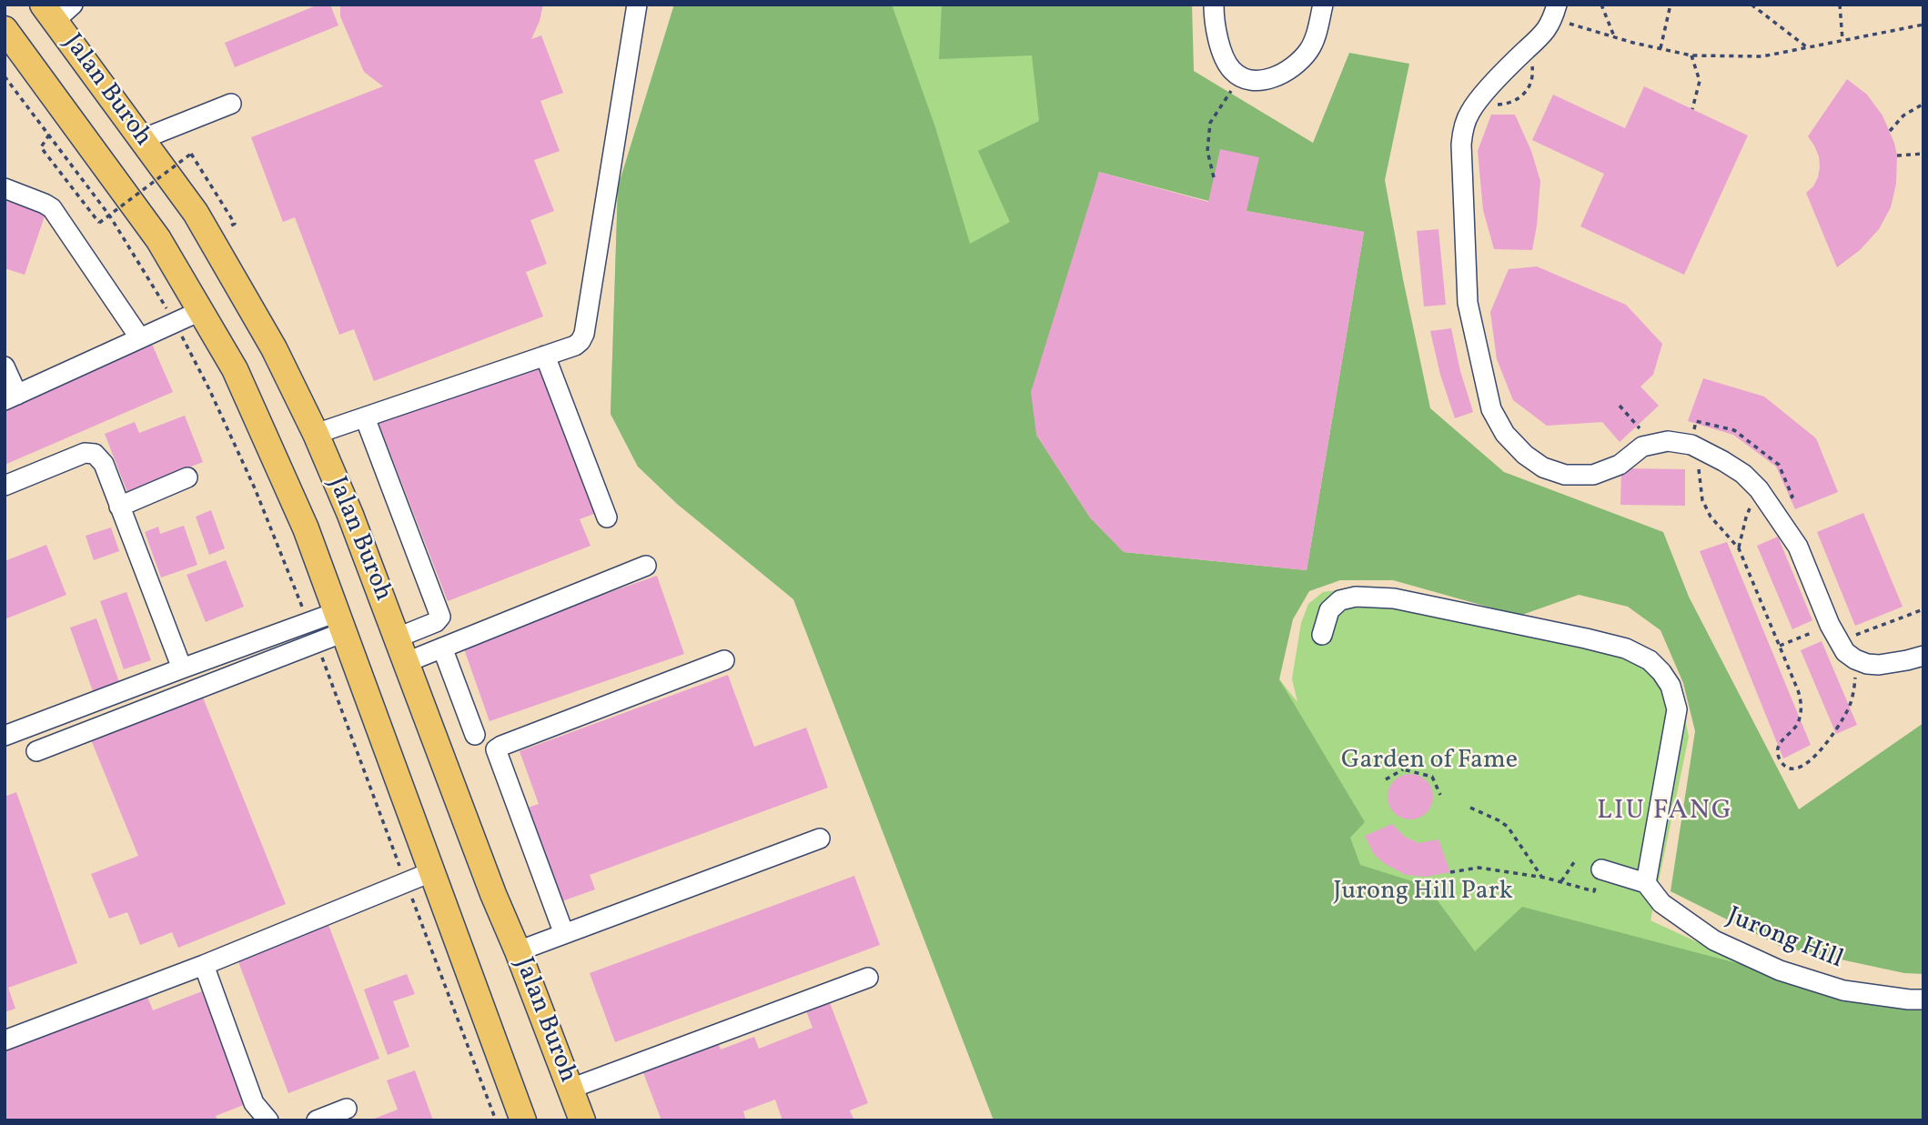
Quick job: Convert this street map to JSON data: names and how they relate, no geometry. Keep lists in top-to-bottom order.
{
  "streets": {
    "main road": ["Jalan Buroh"],
    "street": ["Jurong Hill"]
  },
  "districts": ["LIU FANG"],
  "parks": ["Garden of Fame", "Jurong Hill Park"]
}
